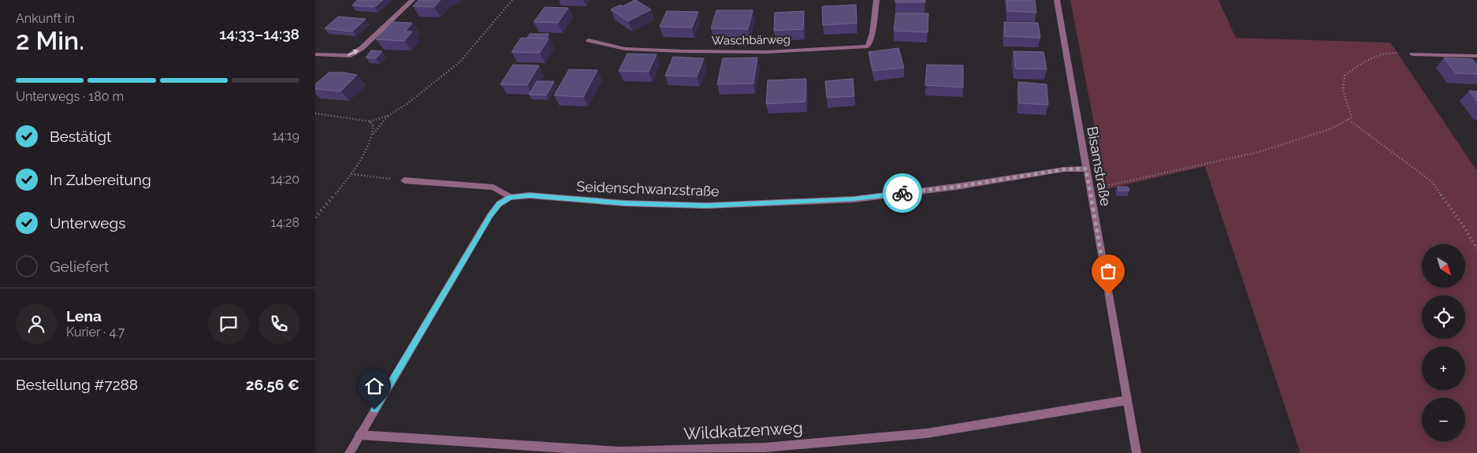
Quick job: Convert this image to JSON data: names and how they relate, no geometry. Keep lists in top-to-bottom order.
{
  "streets": {
    "street": [
      "Waschbärweg",
      "Bisamstraße",
      "Seidenschwanzstraße",
      "Wildkatzenweg"
    ]
  },
  "crossings": [
    ["Bisamstraße", "Seidenschwanzstraße"],
    ["Bisamstraße", "Wildkatzenweg"]
  ],
  "north": "bottom right",
  "page": {
    "heading": ["2 Min.", "Ankunft in", "14:33–14:38"],
    "panel": [
      "Lena",
      "Kurier · 4.7",
      "Bestellung #7288",
      "26.56 €"
    ],
    "bar": "Unterwegs · 180 m",
    "list": [
      ["Bestätigt", "14:19"],
      ["In Zubereitung", "14:20"],
      ["Unterwegs", "14:28"],
      "Geliefert"
    ],
    "map_buttons": ["+", "−"]
  }
}
